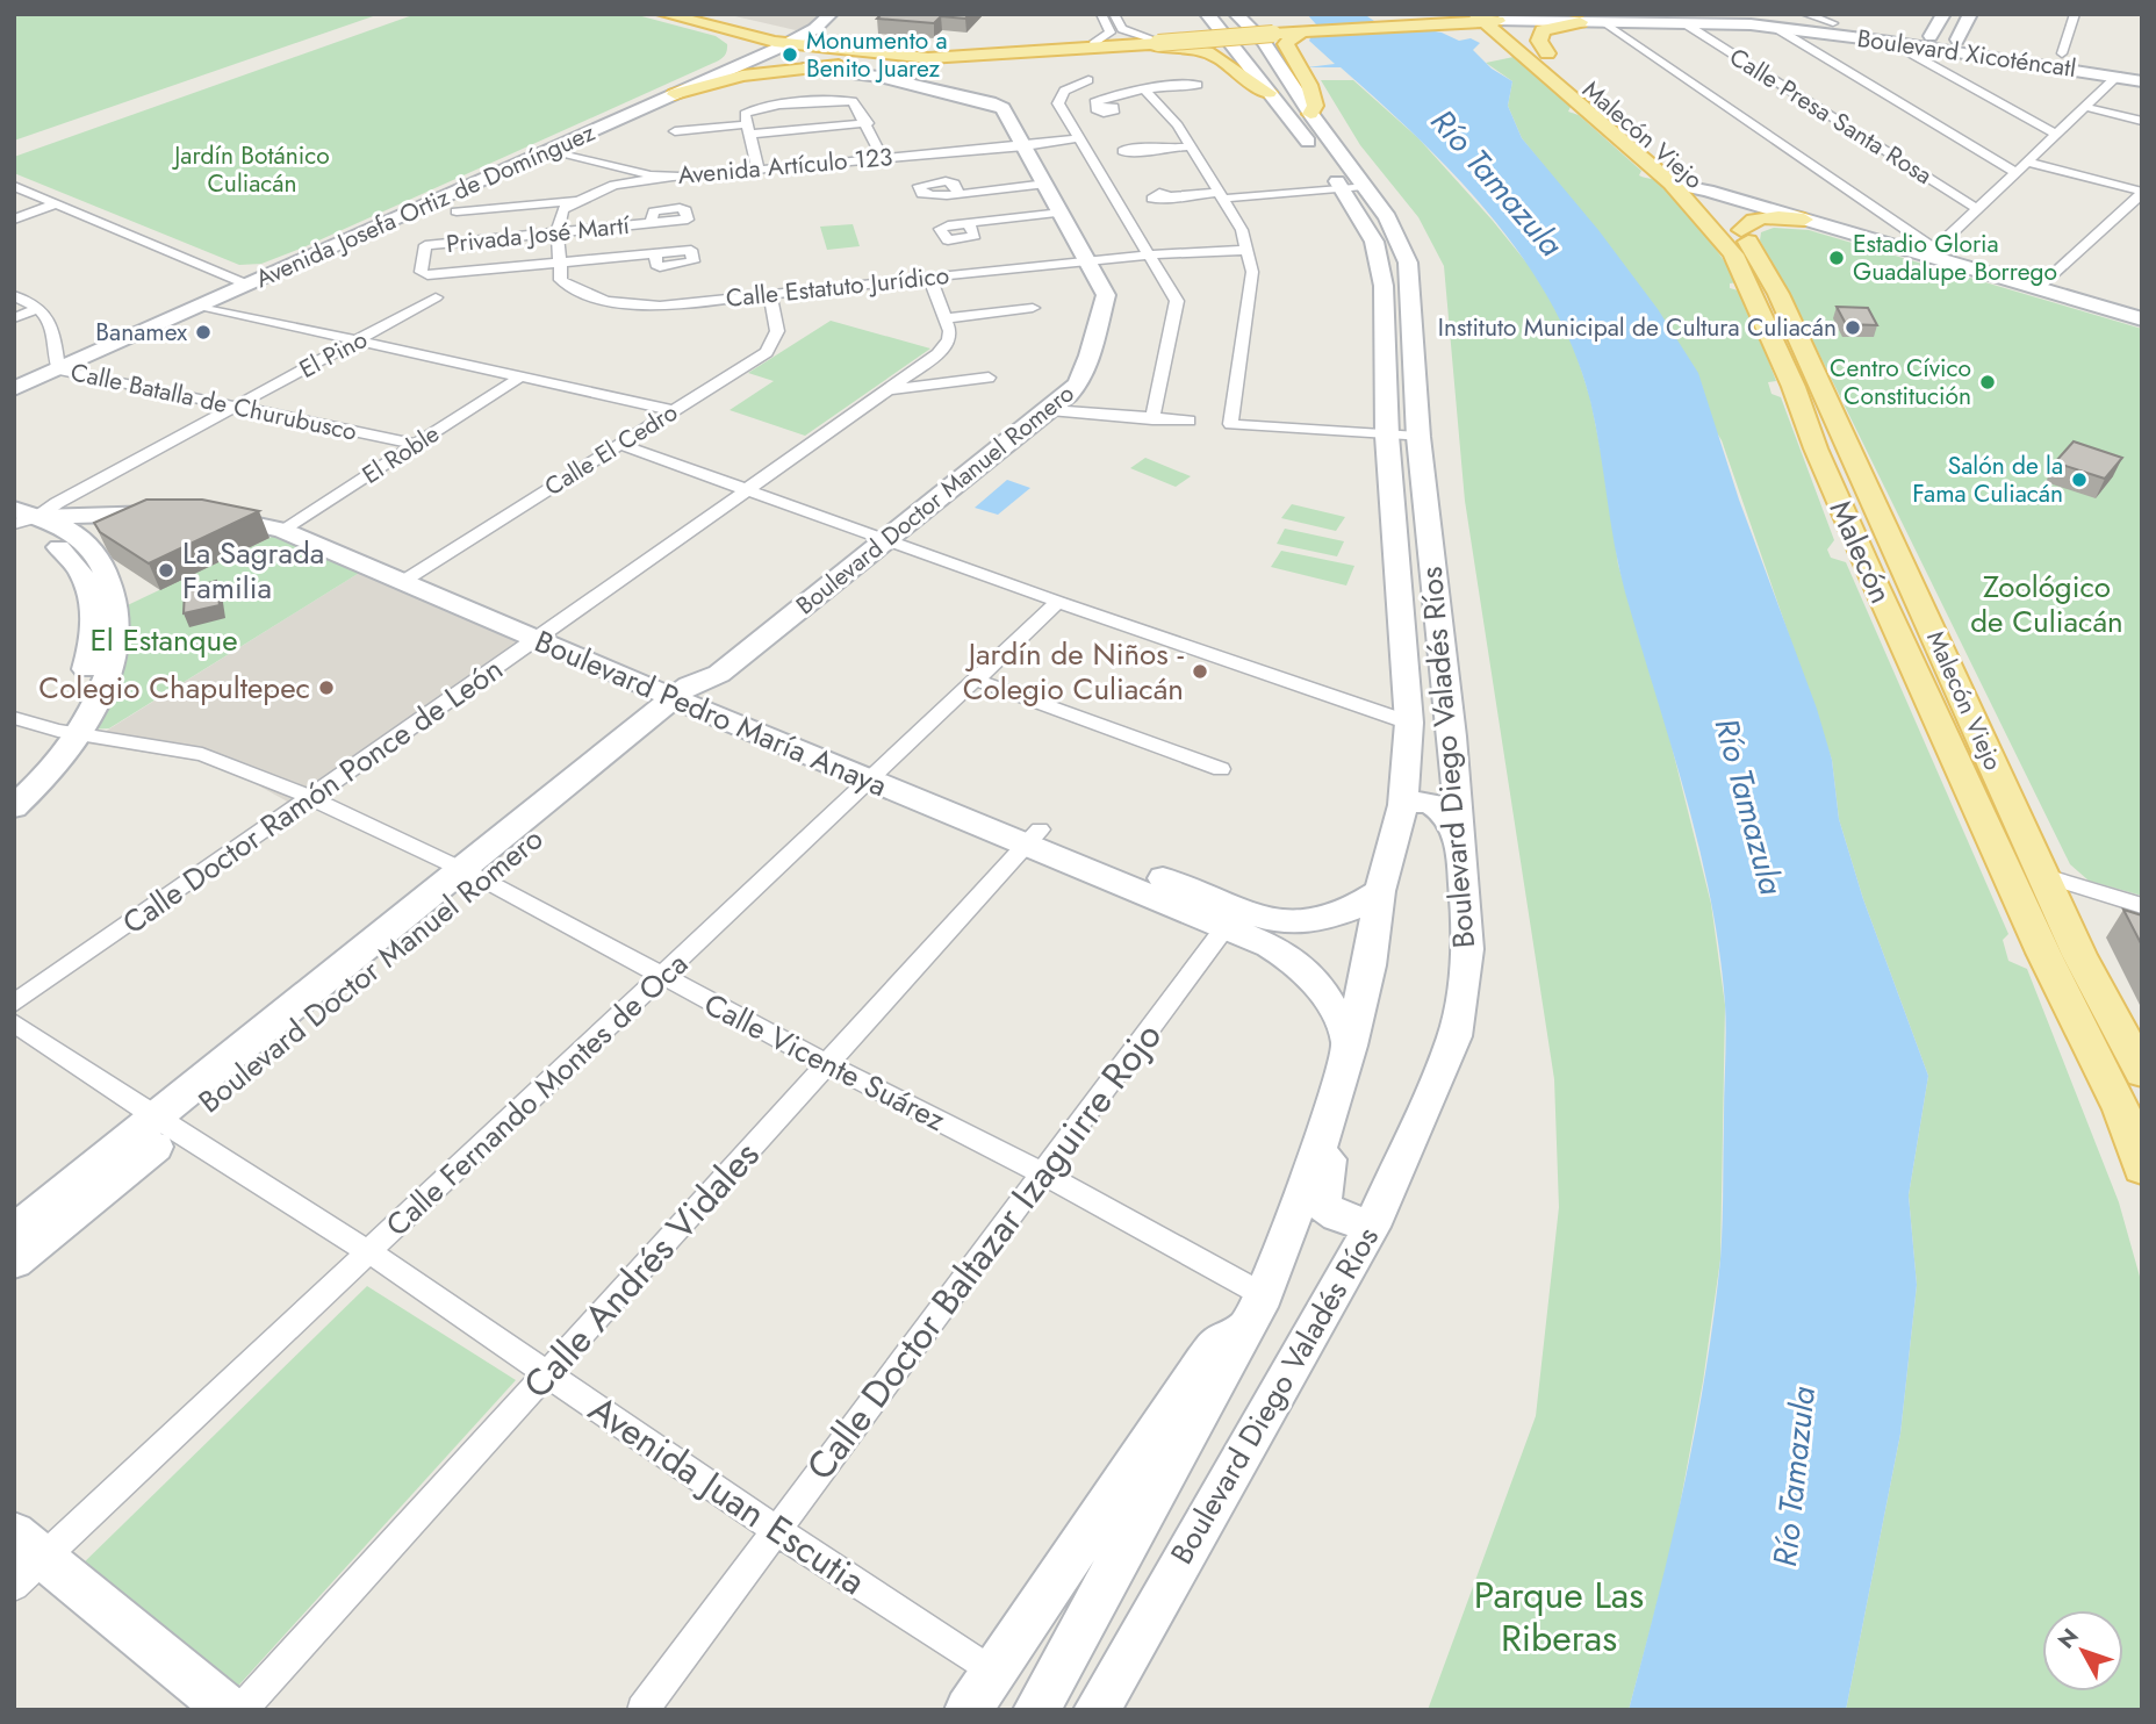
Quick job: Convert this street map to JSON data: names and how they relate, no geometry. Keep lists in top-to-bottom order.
{
  "streets": {
    "main road": [
      "Boulevard Xicoténcatl",
      "Malecón Viejo",
      "Avenida Josefa Ortiz de Domínguez",
      "Boulevard Doctor Manuel Romero",
      "Malecón",
      "Boulevard Pedro María Anaya",
      "Boulevard Diego Valadés Ríos"
    ],
    "street": [
      "Calle Presa Santa Rosa",
      "Avenida Artículo 123",
      "Privada José Martí",
      "Calle Estatuto Jurídico",
      "El Pino",
      "Calle Batalla de Churubusco",
      "Calle El Cedro",
      "El Roble",
      "Calle Doctor Ramón Ponce de León",
      "Calle Vicente Suárez",
      "Calle Fernando Montes de Oca",
      "Calle Doctor Baltazar Izaguirre Rojo",
      "Calle Andrés Vidales",
      "Avenida Juan Escutia"
    ]
  },
  "crossings": [
    ["Boulevard Xicoténcatl", "Calle Presa Santa Rosa"],
    ["Boulevard Xicoténcatl", "Malecón Viejo"],
    ["Boulevard Xicoténcatl", "Malecón"],
    ["Malecón Viejo", "Malecón"],
    ["Avenida Artículo 123", "Avenida Josefa Ortiz de Domínguez"],
    ["Avenida Artículo 123", "Boulevard Doctor Manuel Romero"],
    ["Avenida Josefa Ortiz de Domínguez", "Calle Batalla de Churubusco"],
    ["Privada José Martí", "Calle Estatuto Jurídico"],
    ["Calle Estatuto Jurídico", "Calle El Cedro"],
    ["Calle Estatuto Jurídico", "Boulevard Doctor Manuel Romero"],
    ["El Pino", "Calle Batalla de Churubusco"],
    ["El Pino", "Boulevard Pedro María Anaya"],
    ["Calle Batalla de Churubusco", "El Roble"],
    ["Calle El Cedro", "Boulevard Pedro María Anaya"],
    ["El Roble", "Boulevard Pedro María Anaya"],
    ["Boulevard Doctor Manuel Romero", "Boulevard Pedro María Anaya"],
    ["Boulevard Doctor Manuel Romero", "Calle Vicente Suárez"],
    ["Boulevard Doctor Manuel Romero", "Avenida Juan Escutia"],
    ["Boulevard Pedro María Anaya", "Boulevard Diego Valadés Ríos"],
    ["Boulevard Pedro María Anaya", "Calle Doctor Ramón Ponce de León"],
    ["Boulevard Pedro María Anaya", "Calle Fernando Montes de Oca"],
    ["Boulevard Pedro María Anaya", "Calle Doctor Baltazar Izaguirre Rojo"],
    ["Boulevard Pedro María Anaya", "Calle Andrés Vidales"],
    ["Boulevard Diego Valadés Ríos", "Calle Vicente Suárez"],
    ["Calle Doctor Ramón Ponce de León", "Calle Vicente Suárez"],
    ["Calle Vicente Suárez", "Calle Fernando Montes de Oca"],
    ["Calle Vicente Suárez", "Calle Doctor Baltazar Izaguirre Rojo"],
    ["Calle Vicente Suárez", "Calle Andrés Vidales"],
    ["Calle Fernando Montes de Oca", "Avenida Juan Escutia"],
    ["Calle Doctor Baltazar Izaguirre Rojo", "Avenida Juan Escutia"],
    ["Calle Andrés Vidales", "Avenida Juan Escutia"]
  ],
  "water": ["Río Tamazula"],
  "parks": [
    "Jardín Botánico Culiacán",
    "Zoológico de Culiacán",
    "El Estanque",
    "Parque Las Riberas"
  ],
  "places": [
    "Monumento a Benito Juarez",
    "Estadio Gloria Guadalupe Borrego",
    "Instituto Municipal de Cultura Culiacán",
    "Banamex",
    "Centro Cívico Constitución",
    "Salón de la Fama Culiacán",
    "La Sagrada Familia",
    "Jardín de Niños - Colegio Culiacán",
    "Colegio Chapultepec"
  ],
  "north": "top left"
}
